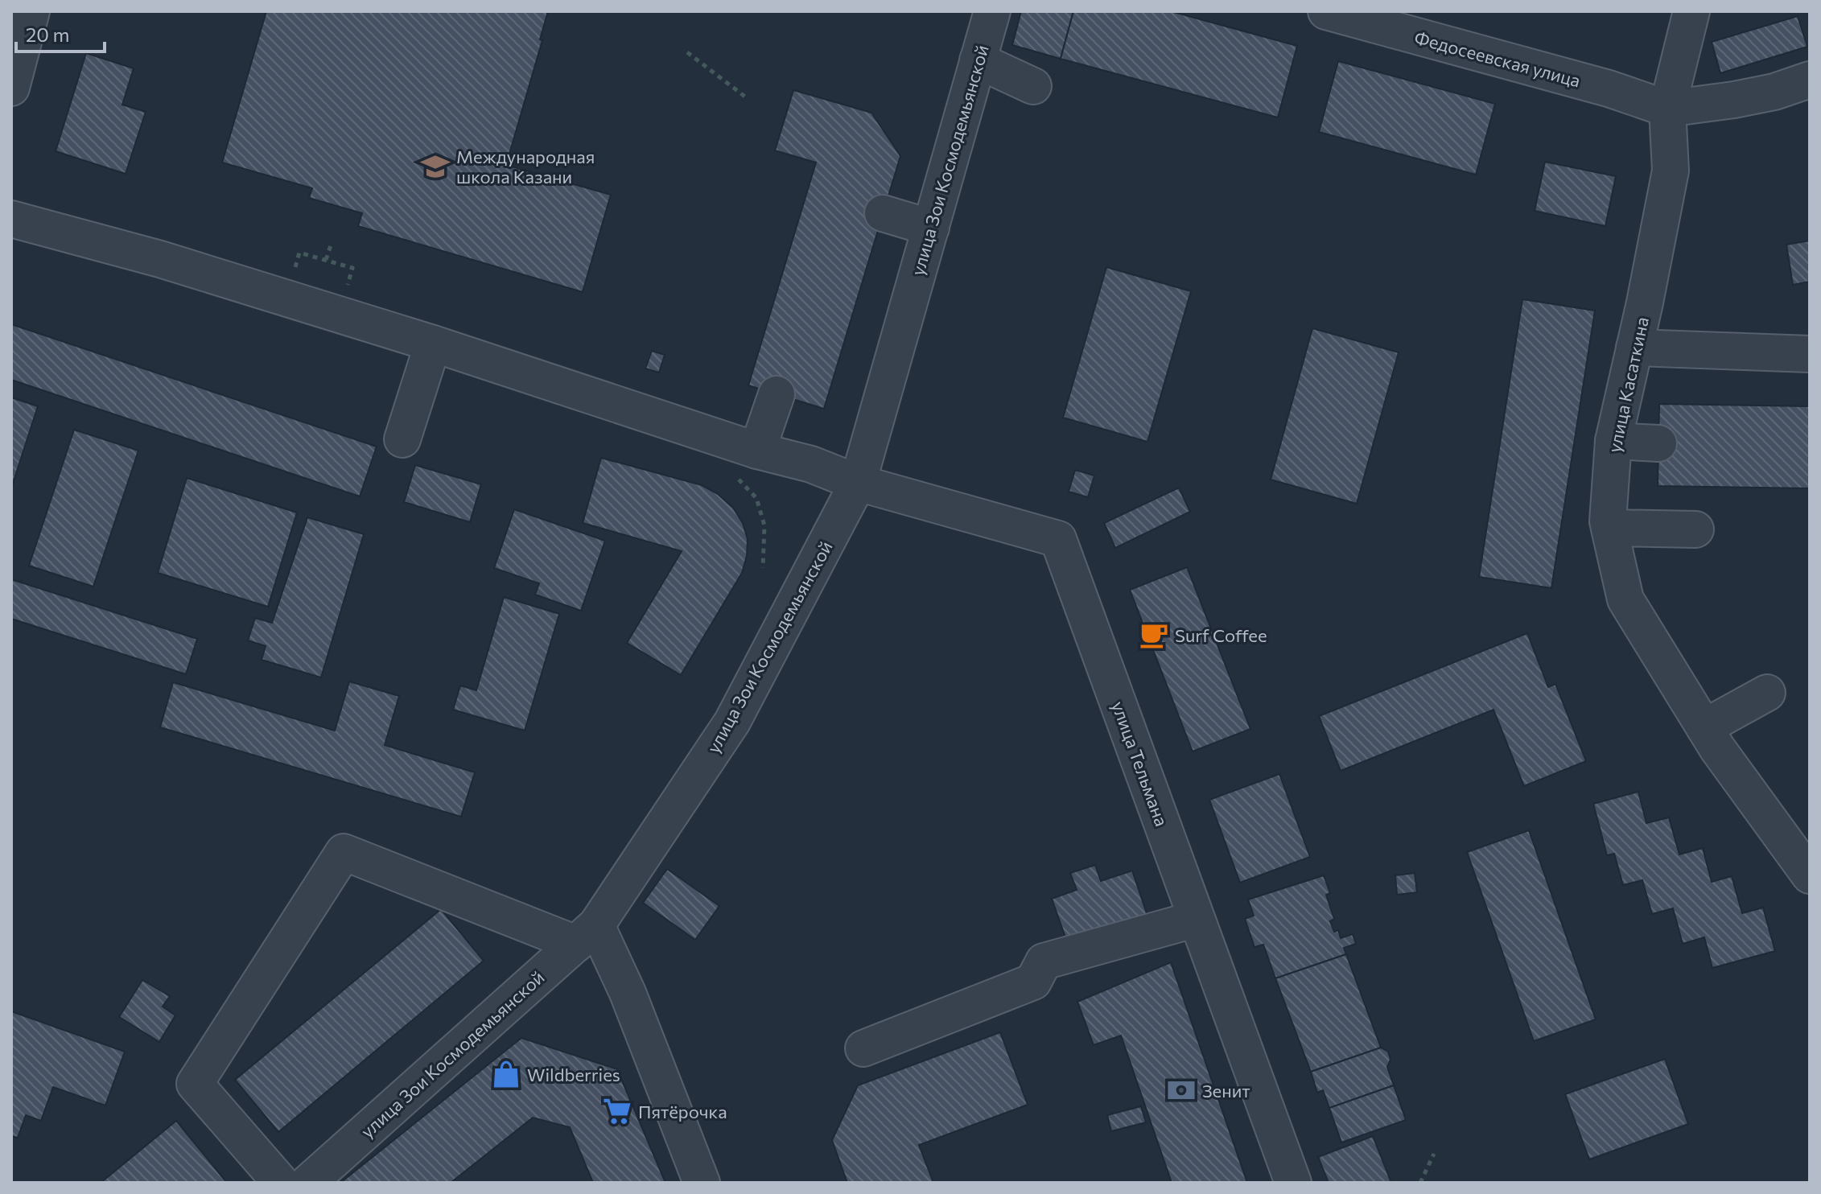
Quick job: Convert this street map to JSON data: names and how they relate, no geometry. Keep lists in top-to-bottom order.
{
  "streets": {
    "street": [
      "Федосеевская улица",
      "улица Зои Космодемьянской",
      "улица Касаткина",
      "улица Тельмана"
    ]
  },
  "crossings": [
    ["Федосеевская улица", "улица Касаткина"],
    ["улица Зои Космодемьянской", "улица Тельмана"]
  ],
  "places": {
    "school or university": ["Международная школа Казани"],
    "cafe": ["Surf Coffee"],
    "shop": ["Wildberries"],
    "bank": ["Зенит"],
    "supermarket": ["Пятёрочка"]
  },
  "scale_bar": "20 m"
}
